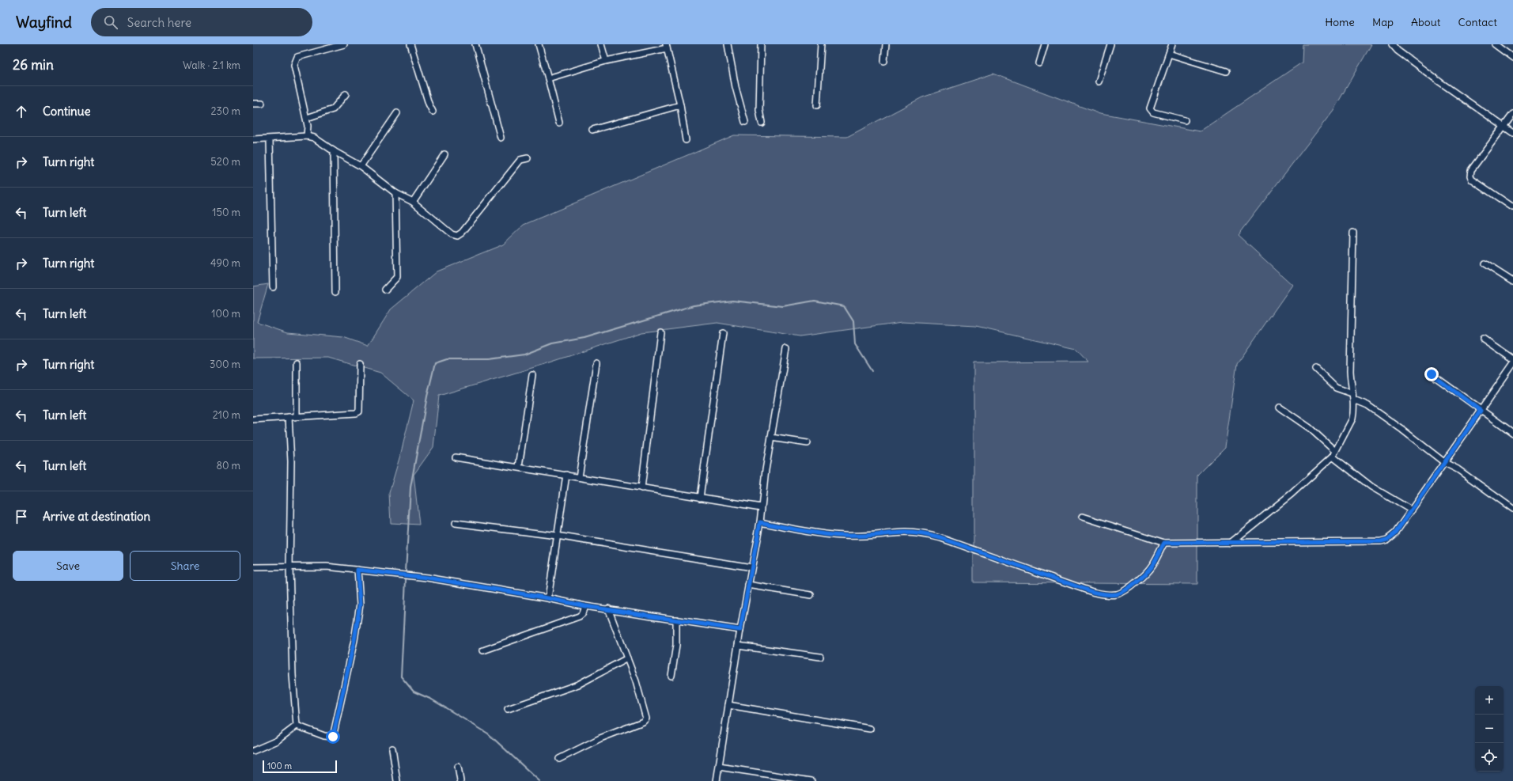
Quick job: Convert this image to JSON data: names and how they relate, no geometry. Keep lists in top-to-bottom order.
{
  "scale_bar": "100 m",
  "page": {
    "header": "Wayfind",
    "search": "Search here",
    "nav": [
      "Home",
      "Map",
      "About",
      "Contact"
    ],
    "heading": ["26 min", "Walk · 2.1 km"],
    "list": [
      ["Continue", "230 m"],
      ["Turn right", "520 m"],
      ["Turn left", "150 m"],
      ["Turn right", "490 m"],
      ["Turn left", "100 m"],
      ["Turn right", "300 m"],
      ["Turn left", "210 m"],
      ["Turn left", "80 m"],
      "Arrive at destination"
    ],
    "buttons": ["Save", "Share"],
    "map_buttons": ["+", "−"],
    "scale": "100 m"
  }
}
